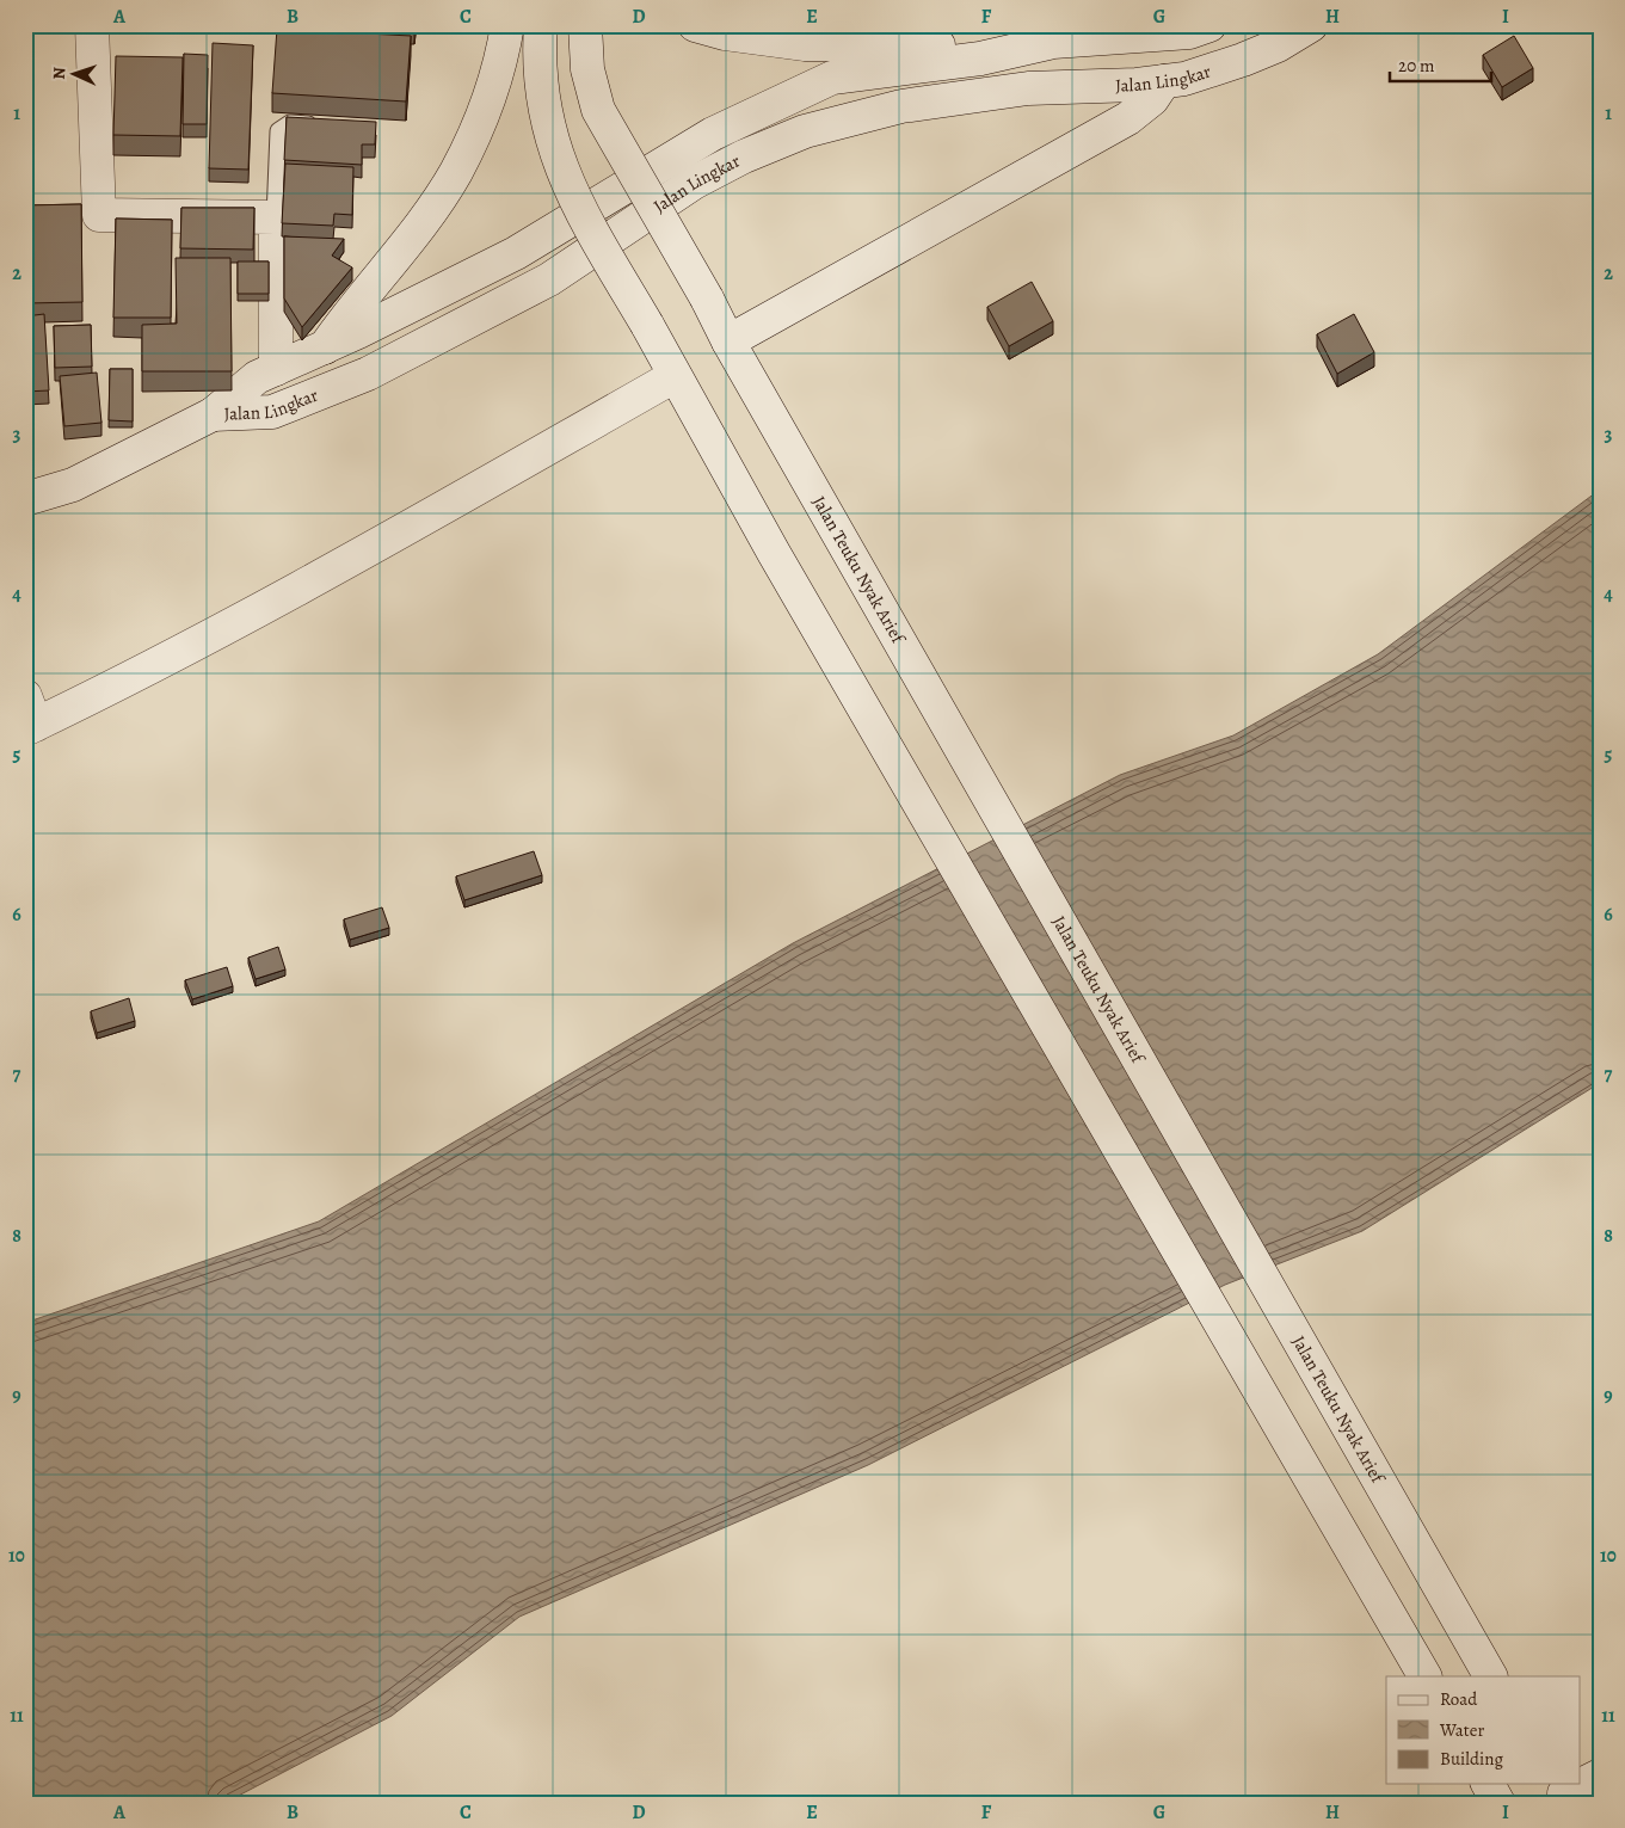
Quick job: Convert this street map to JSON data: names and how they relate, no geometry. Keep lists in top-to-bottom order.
{
  "streets": {
    "main road": ["Jalan Lingkar", "Jalan Teuku Nyak Arief"]
  },
  "legend": ["Road", "Water", "Building"],
  "scale_bar": "20 m",
  "north": "left",
  "grid": {
    "columns": [
      "A",
      "B",
      "C",
      "D",
      "E",
      "F",
      "G",
      "H",
      "I"
    ],
    "rows": [
      "1",
      "2",
      "3",
      "4",
      "5",
      "6",
      "7",
      "8",
      "9",
      "10",
      "11"
    ]
  }
}
